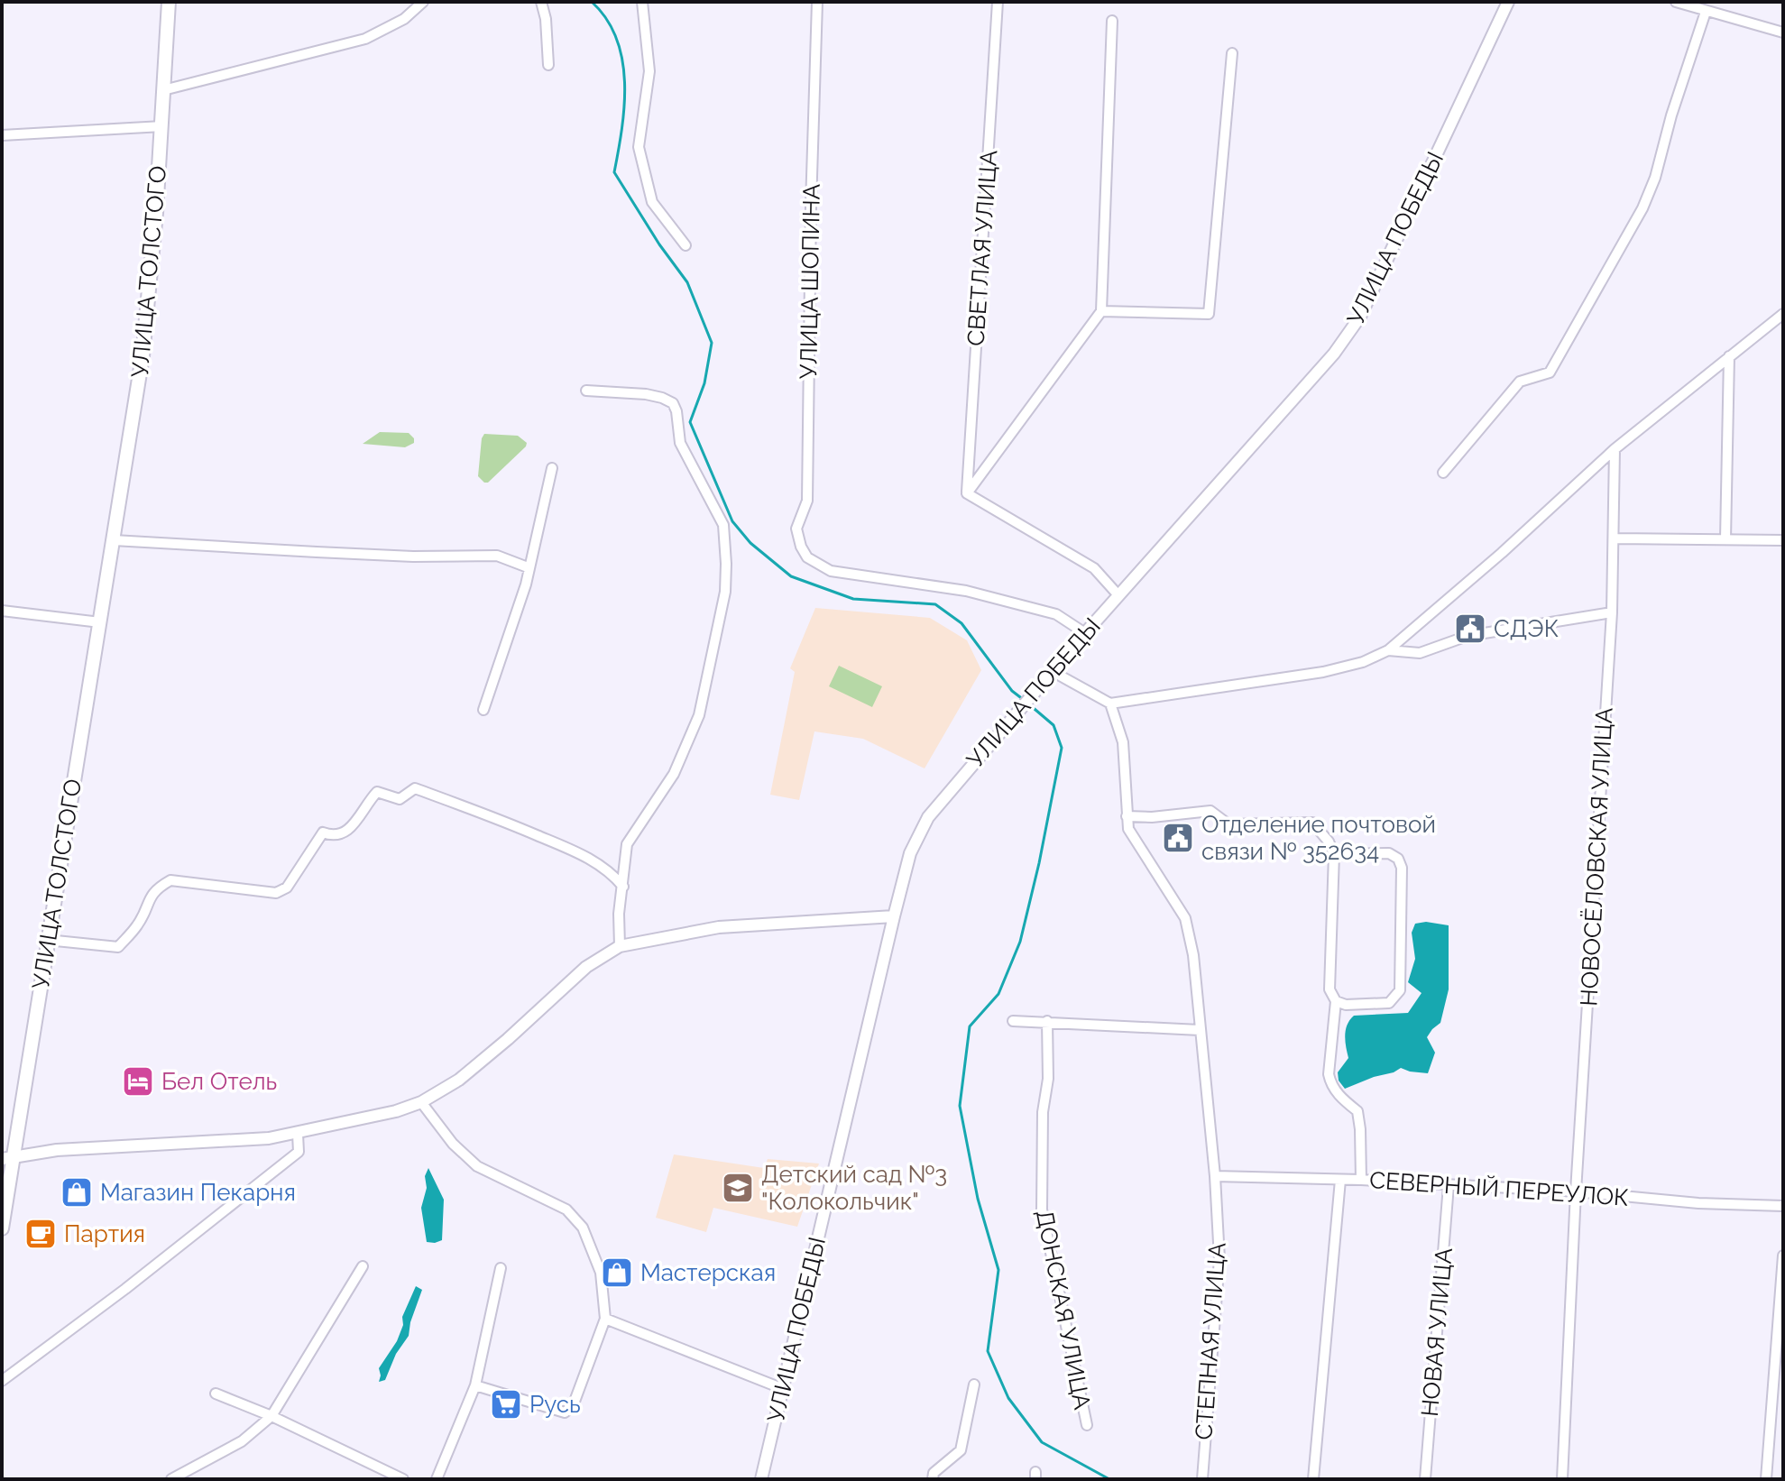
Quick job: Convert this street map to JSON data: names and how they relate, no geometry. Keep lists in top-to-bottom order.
{
  "streets": {
    "main road": ["УЛИЦА ТОЛСТОГО"],
    "street": [
      "УЛИЦА ПОБЕДЫ",
      "СВЕТЛАЯ УЛИЦА",
      "УЛИЦА ШОПИНА",
      "НОВОСЁЛОВСКАЯ УЛИЦА",
      "СЕВЕРНЫЙ ПЕРЕУЛОК",
      "ДОНСКАЯ УЛИЦА",
      "НОВАЯ УЛИЦА",
      "СТЕПНАЯ УЛИЦА"
    ]
  },
  "crossings": [
    ["УЛИЦА ПОБЕДЫ", "УЛИЦА ШОПИНА"],
    ["НОВОСЁЛОВСКАЯ УЛИЦА", "СЕВЕРНЫЙ ПЕРЕУЛОК"],
    ["СЕВЕРНЫЙ ПЕРЕУЛОК", "НОВАЯ УЛИЦА"],
    ["СЕВЕРНЫЙ ПЕРЕУЛОК", "СТЕПНАЯ УЛИЦА"]
  ],
  "places": {
    "public building": ["СДЭК", "Отделение почтовой связи № 352634"],
    "hotel": ["Бел Отель"],
    "school or university": ["Детский сад №3 \"Колокольчик\""],
    "shop": ["Магазин Пекарня", "Мастерская"],
    "cafe": ["Партия"],
    "supermarket": ["Русь"]
  }
}
